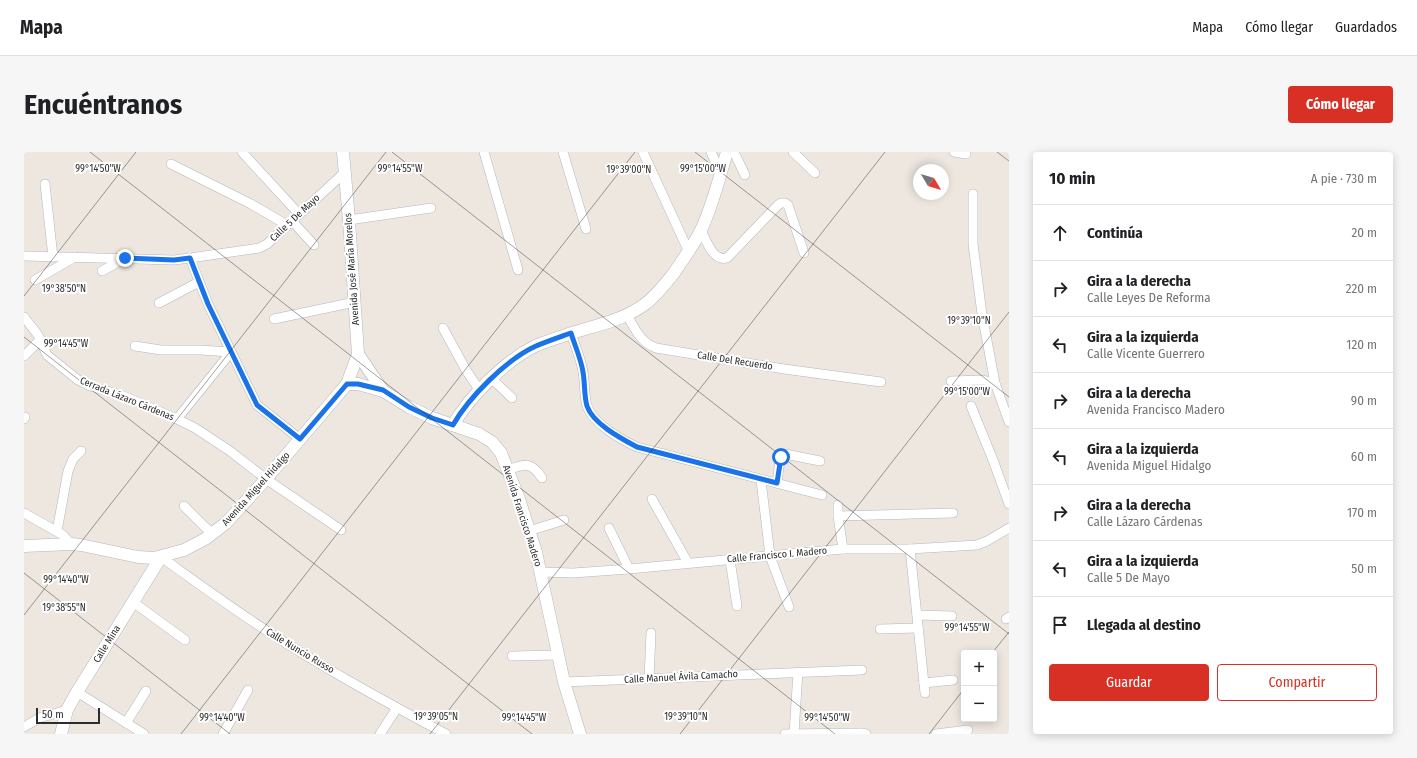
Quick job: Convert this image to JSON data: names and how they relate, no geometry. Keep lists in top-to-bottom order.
{
  "streets": {
    "street": [
      "Calle 5 De Mayo",
      "Avenida José María Morelos",
      "Calle Del Recuerdo",
      "Cerrada Lázaro Cárdenas",
      "Avenida Miguel Hidalgo",
      "Avenida Francisco Madero",
      "Calle Francisco I. Madero",
      "Calle Mina",
      "Calle Nuncio Russo",
      "Calle Manuel Ávila Camacho"
    ]
  },
  "crossings": [
    ["Calle 5 De Mayo", "Avenida José María Morelos"],
    ["Avenida José María Morelos", "Avenida Miguel Hidalgo"],
    ["Avenida José María Morelos", "Avenida Francisco Madero"],
    ["Cerrada Lázaro Cárdenas", "Avenida Miguel Hidalgo"],
    ["Avenida Miguel Hidalgo", "Avenida Francisco Madero"],
    ["Avenida Miguel Hidalgo", "Calle Mina"],
    ["Avenida Miguel Hidalgo", "Calle Nuncio Russo"],
    ["Avenida Francisco Madero", "Calle Francisco I. Madero"],
    ["Avenida Francisco Madero", "Calle Manuel Ávila Camacho"],
    ["Calle Mina", "Calle Nuncio Russo"]
  ],
  "scale_bar": "50 m",
  "north": "bottom right",
  "page": {
    "header": "Mapa",
    "nav": ["Mapa", "Cómo llegar", "Guardados"],
    "buttons": [
      "Cómo llegar",
      ["Guardar", "Compartir"]
    ],
    "title": "Encuéntranos",
    "heading": ["10 min", "A pie · 730 m"],
    "list": [
      ["Continúa", "20 m"],
      ["Gira a la derecha", "Calle Leyes De Reforma", "220 m"],
      ["Gira a la izquierda", "Calle Vicente Guerrero", "120 m"],
      ["Gira a la derecha", "Avenida Francisco Madero", "90 m"],
      ["Gira a la izquierda", "Avenida Miguel Hidalgo", "60 m"],
      ["Gira a la derecha", "Calle Lázaro Cárdenas", "170 m"],
      ["Gira a la izquierda", "Calle 5 De Mayo", "50 m"],
      "Llegada al destino"
    ],
    "map_buttons": ["+", "−"],
    "scale": "50 m"
  },
  "coordinates": [
    "99°14'50\"W",
    "99°14'55\"W",
    "99°15'00\"W",
    "19°39'00\"N",
    "19°38'50\"N",
    "19°39'10\"N",
    "99°14'45\"W",
    "99°14'40\"W",
    "19°38'55\"N",
    "19°39'05\"N"
  ]
}
